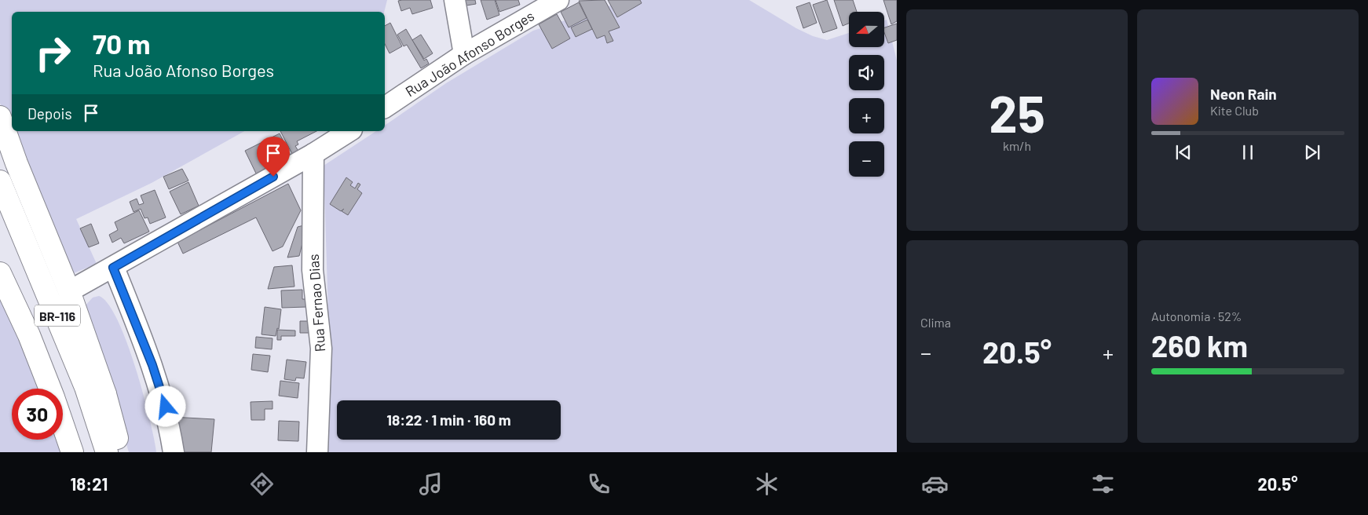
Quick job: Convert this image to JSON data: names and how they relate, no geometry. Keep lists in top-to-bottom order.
{
  "streets": {
    "main road": ["BR-116"],
    "street": ["Rua João Afonso Borges", "Rua Fernao Dias"]
  },
  "north": "left",
  "page": {
    "tile": [
      ["25", "km/h"],
      "Clima",
      ["Autonomia · 52%", "260 km"]
    ],
    "map_buttons": ["+", "−"],
    "turn": ["70 m", "Rua João Afonso Borges"],
    "song": ["Neon Rain", "Kite Club"],
    "then": "Depois",
    "heat": ["−", "20.5°", "+"],
    "limit": "30",
    "trip": "18:22 · 1 min · 160 m",
    "tabs": ["18:21", "20.5°"]
  }
}
